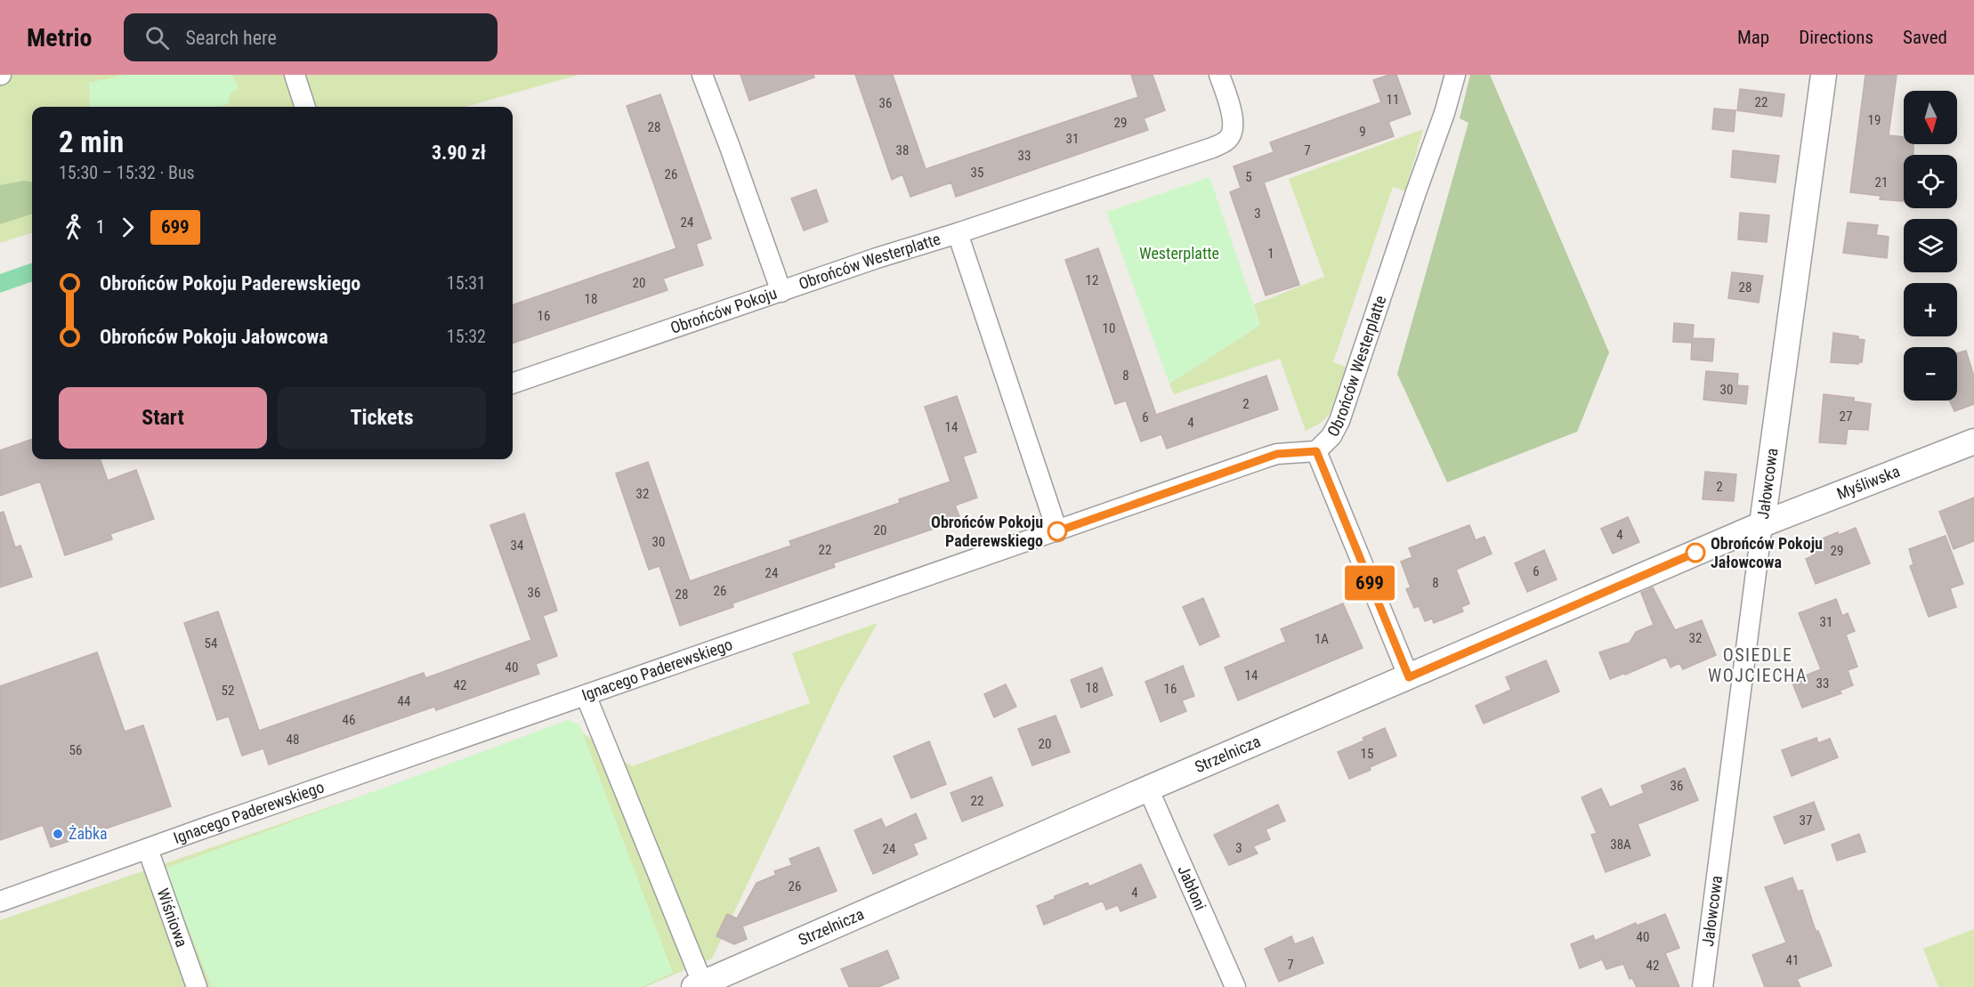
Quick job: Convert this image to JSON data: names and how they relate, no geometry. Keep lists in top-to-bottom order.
{
  "streets": {
    "street": [
      "Obrońców Westerplatte",
      "Obrońców Pokoju",
      "Myśliwska",
      "Jałowcowa",
      "Ignacego Paderewskiego",
      "Strzelnicza",
      "Jabłoni",
      "Wiśniowa"
    ]
  },
  "crossings": [
    ["Obrońców Westerplatte", "Obrońców Pokoju"],
    ["Obrońców Westerplatte", "Ignacego Paderewskiego"],
    ["Obrońców Westerplatte", "Strzelnicza"],
    ["Myśliwska", "Jałowcowa"],
    ["Myśliwska", "Strzelnicza"],
    ["Jałowcowa", "Strzelnicza"],
    ["Ignacego Paderewskiego", "Wiśniowa"],
    ["Strzelnicza", "Jabłoni"]
  ],
  "districts": ["OSIEDLE WOJCIECHA"],
  "parks": ["Westerplatte"],
  "places": ["Obrońców Pokoju Paderewskiego", "Obrońców Pokoju Jałowcowa", "Żabka"],
  "lines": ["bus line 699"],
  "house_numbers": [
    "11",
    "22",
    "36",
    "19",
    "29",
    "28",
    "9",
    "31",
    "38",
    "7",
    "33",
    "35",
    "26",
    "5",
    "21",
    "3",
    "24",
    "1",
    "12",
    "20",
    "28",
    "18",
    "16",
    "10",
    "8",
    "30",
    "2",
    "27",
    "6",
    "4",
    "14",
    "2",
    "32",
    "20",
    "4",
    "30",
    "34",
    "22",
    "29",
    "6",
    "24",
    "8",
    "26",
    "36",
    "28",
    "31",
    "32",
    "1A",
    "54",
    "40",
    "14",
    "33",
    "42",
    "18",
    "16",
    "52",
    "44",
    "46",
    "48",
    "20",
    "56",
    "15",
    "36",
    "22",
    "37",
    "38A",
    "3",
    "24",
    "26",
    "4",
    "40",
    "41",
    "7",
    "42"
  ],
  "north": "bottom",
  "page": {
    "header": "Metrio",
    "search": "Search here",
    "nav": ["Map", "Directions", "Saved"],
    "on_map": "699",
    "map_buttons": ["+", "−"],
    "heading": ["2 min", "15:30 – 15:32 · Bus", "3.90 zł"],
    "legs": ["1", "699"],
    "list": [
      {
        "name": "Obrońców Pokoju Paderewskiego",
        "value": "15:31"
      },
      {
        "name": "Obrońców Pokoju Jałowcowa",
        "value": "15:32"
      }
    ],
    "buttons": ["Start", "Tickets"]
  }
}
